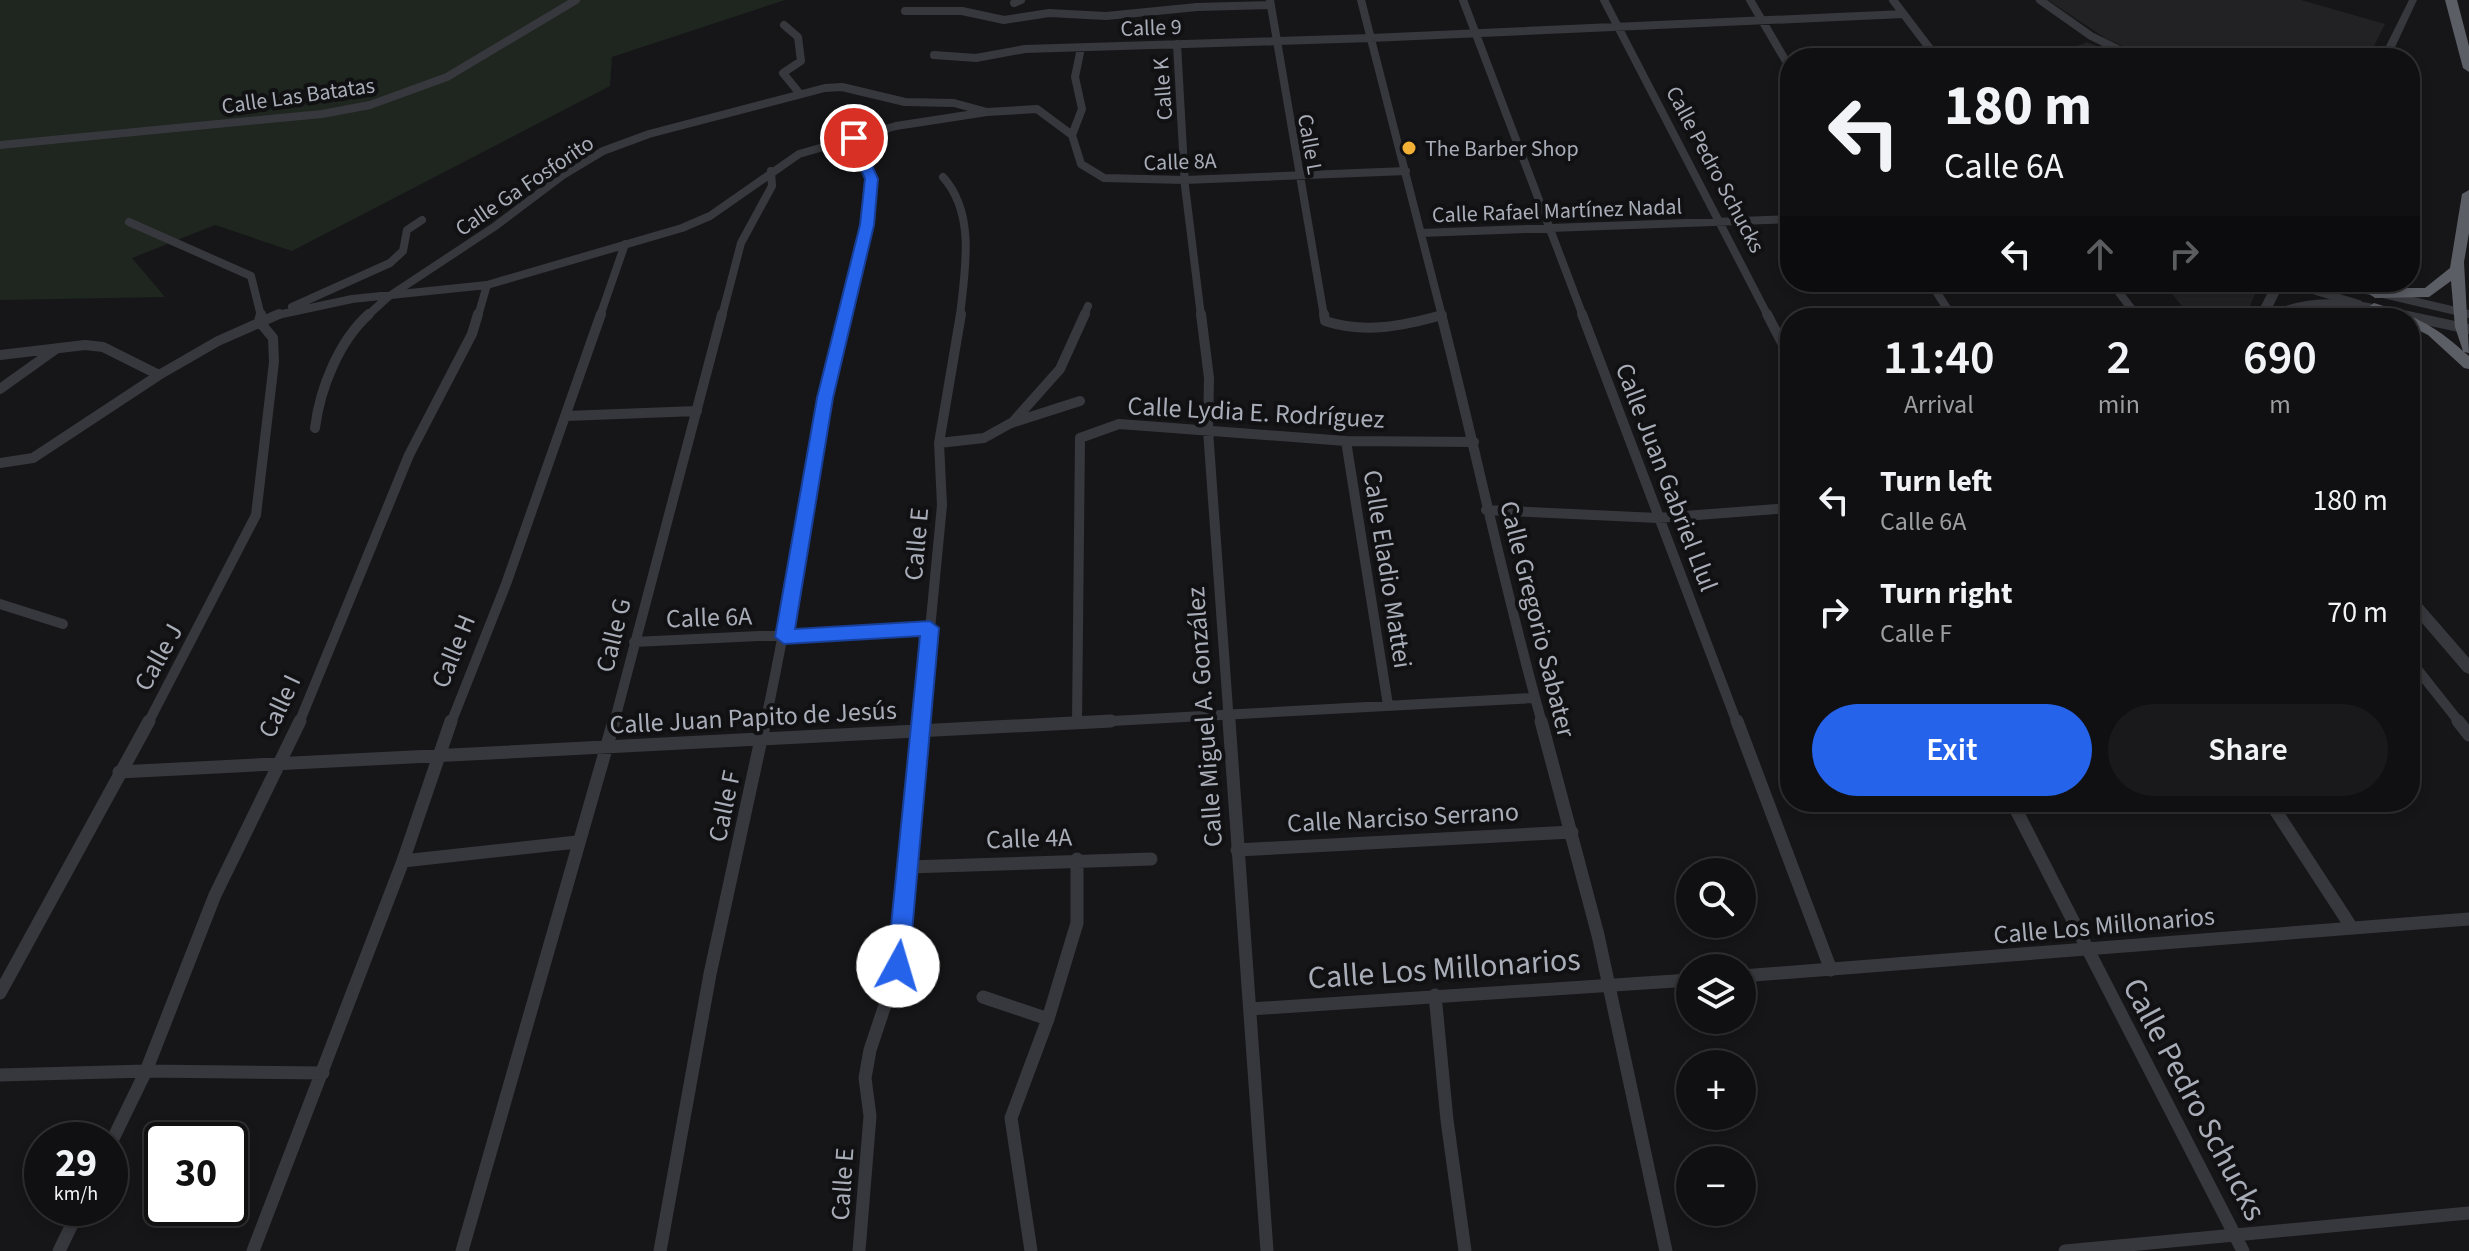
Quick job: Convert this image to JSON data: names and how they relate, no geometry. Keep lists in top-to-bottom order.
{
  "streets": {
    "street": [
      "Calle 9",
      "Calle K",
      "Calle Las Batatas",
      "Calle L",
      "Calle 8A",
      "Calle Pedro Schucks",
      "Calle Ga Fosforito",
      "Calle Rafael Martínez Nadal",
      "Calle Lydia E. Rodríguez",
      "Calle Juan Gabriel Llul",
      "Calle E",
      "Calle Eladio Mattei",
      "Calle 6A",
      "Calle Gregorio Sabater",
      "Calle G",
      "Calle H",
      "Calle J",
      "Calle I",
      "Calle Juan Papito de Jesús",
      "Calle Miguel A. González",
      "Calle F",
      "Calle Narciso Serrano",
      "Calle 4A",
      "Calle Los Millonarios"
    ]
  },
  "crossings": [
    ["Calle 9", "Calle K"],
    ["Calle 9", "Calle L"],
    ["Calle 9", "Calle Pedro Schucks"],
    ["Calle 9", "Calle Juan Gabriel Llul"],
    ["Calle 9", "Calle Gregorio Sabater"],
    ["Calle K", "Calle 8A"],
    ["Calle K", "Calle Miguel A. González"],
    ["Calle L", "Calle 8A"],
    ["Calle L", "Calle Gregorio Sabater"],
    ["Calle 8A", "Calle Gregorio Sabater"],
    ["Calle 8A", "Calle Miguel A. González"],
    ["Calle Pedro Schucks", "Calle Rafael Martínez Nadal"],
    ["Calle Pedro Schucks", "Calle Los Millonarios"],
    ["Calle Rafael Martínez Nadal", "Calle Juan Gabriel Llul"],
    ["Calle Rafael Martínez Nadal", "Calle Gregorio Sabater"],
    ["Calle Lydia E. Rodríguez", "Calle Eladio Mattei"],
    ["Calle Lydia E. Rodríguez", "Calle Gregorio Sabater"],
    ["Calle Lydia E. Rodríguez", "Calle Juan Papito de Jesús"],
    ["Calle Lydia E. Rodríguez", "Calle Miguel A. González"],
    ["Calle Juan Gabriel Llul", "Calle Los Millonarios"],
    ["Calle E", "Calle 6A"],
    ["Calle E", "Calle Juan Papito de Jesús"],
    ["Calle E", "Calle 4A"],
    ["Calle Eladio Mattei", "Calle Juan Papito de Jesús"],
    ["Calle 6A", "Calle G"],
    ["Calle 6A", "Calle F"],
    ["Calle Gregorio Sabater", "Calle Juan Papito de Jesús"],
    ["Calle Gregorio Sabater", "Calle Narciso Serrano"],
    ["Calle Gregorio Sabater", "Calle Los Millonarios"],
    ["Calle G", "Calle Juan Papito de Jesús"],
    ["Calle H", "Calle Juan Papito de Jesús"],
    ["Calle J", "Calle Juan Papito de Jesús"],
    ["Calle I", "Calle Juan Papito de Jesús"],
    ["Calle Juan Papito de Jesús", "Calle Miguel A. González"],
    ["Calle Juan Papito de Jesús", "Calle F"],
    ["Calle Miguel A. González", "Calle Narciso Serrano"],
    ["Calle Miguel A. González", "Calle Los Millonarios"]
  ],
  "places": ["The Barber Shop"],
  "page": {
    "turn": ["180 m", "Calle 6A"],
    "eta": [
      "11:40",
      "Arrival",
      "2",
      "min",
      "690",
      "m"
    ],
    "list": [
      {
        "name": "Turn left",
        "note": "Calle 6A",
        "value": "180 m"
      },
      {
        "name": "Turn right",
        "note": "Calle F",
        "value": "70 m"
      }
    ],
    "buttons": ["Exit", "Share"],
    "map_buttons": ["+", "−"],
    "speed": "29 km/h",
    "limit": "30"
  }
}
